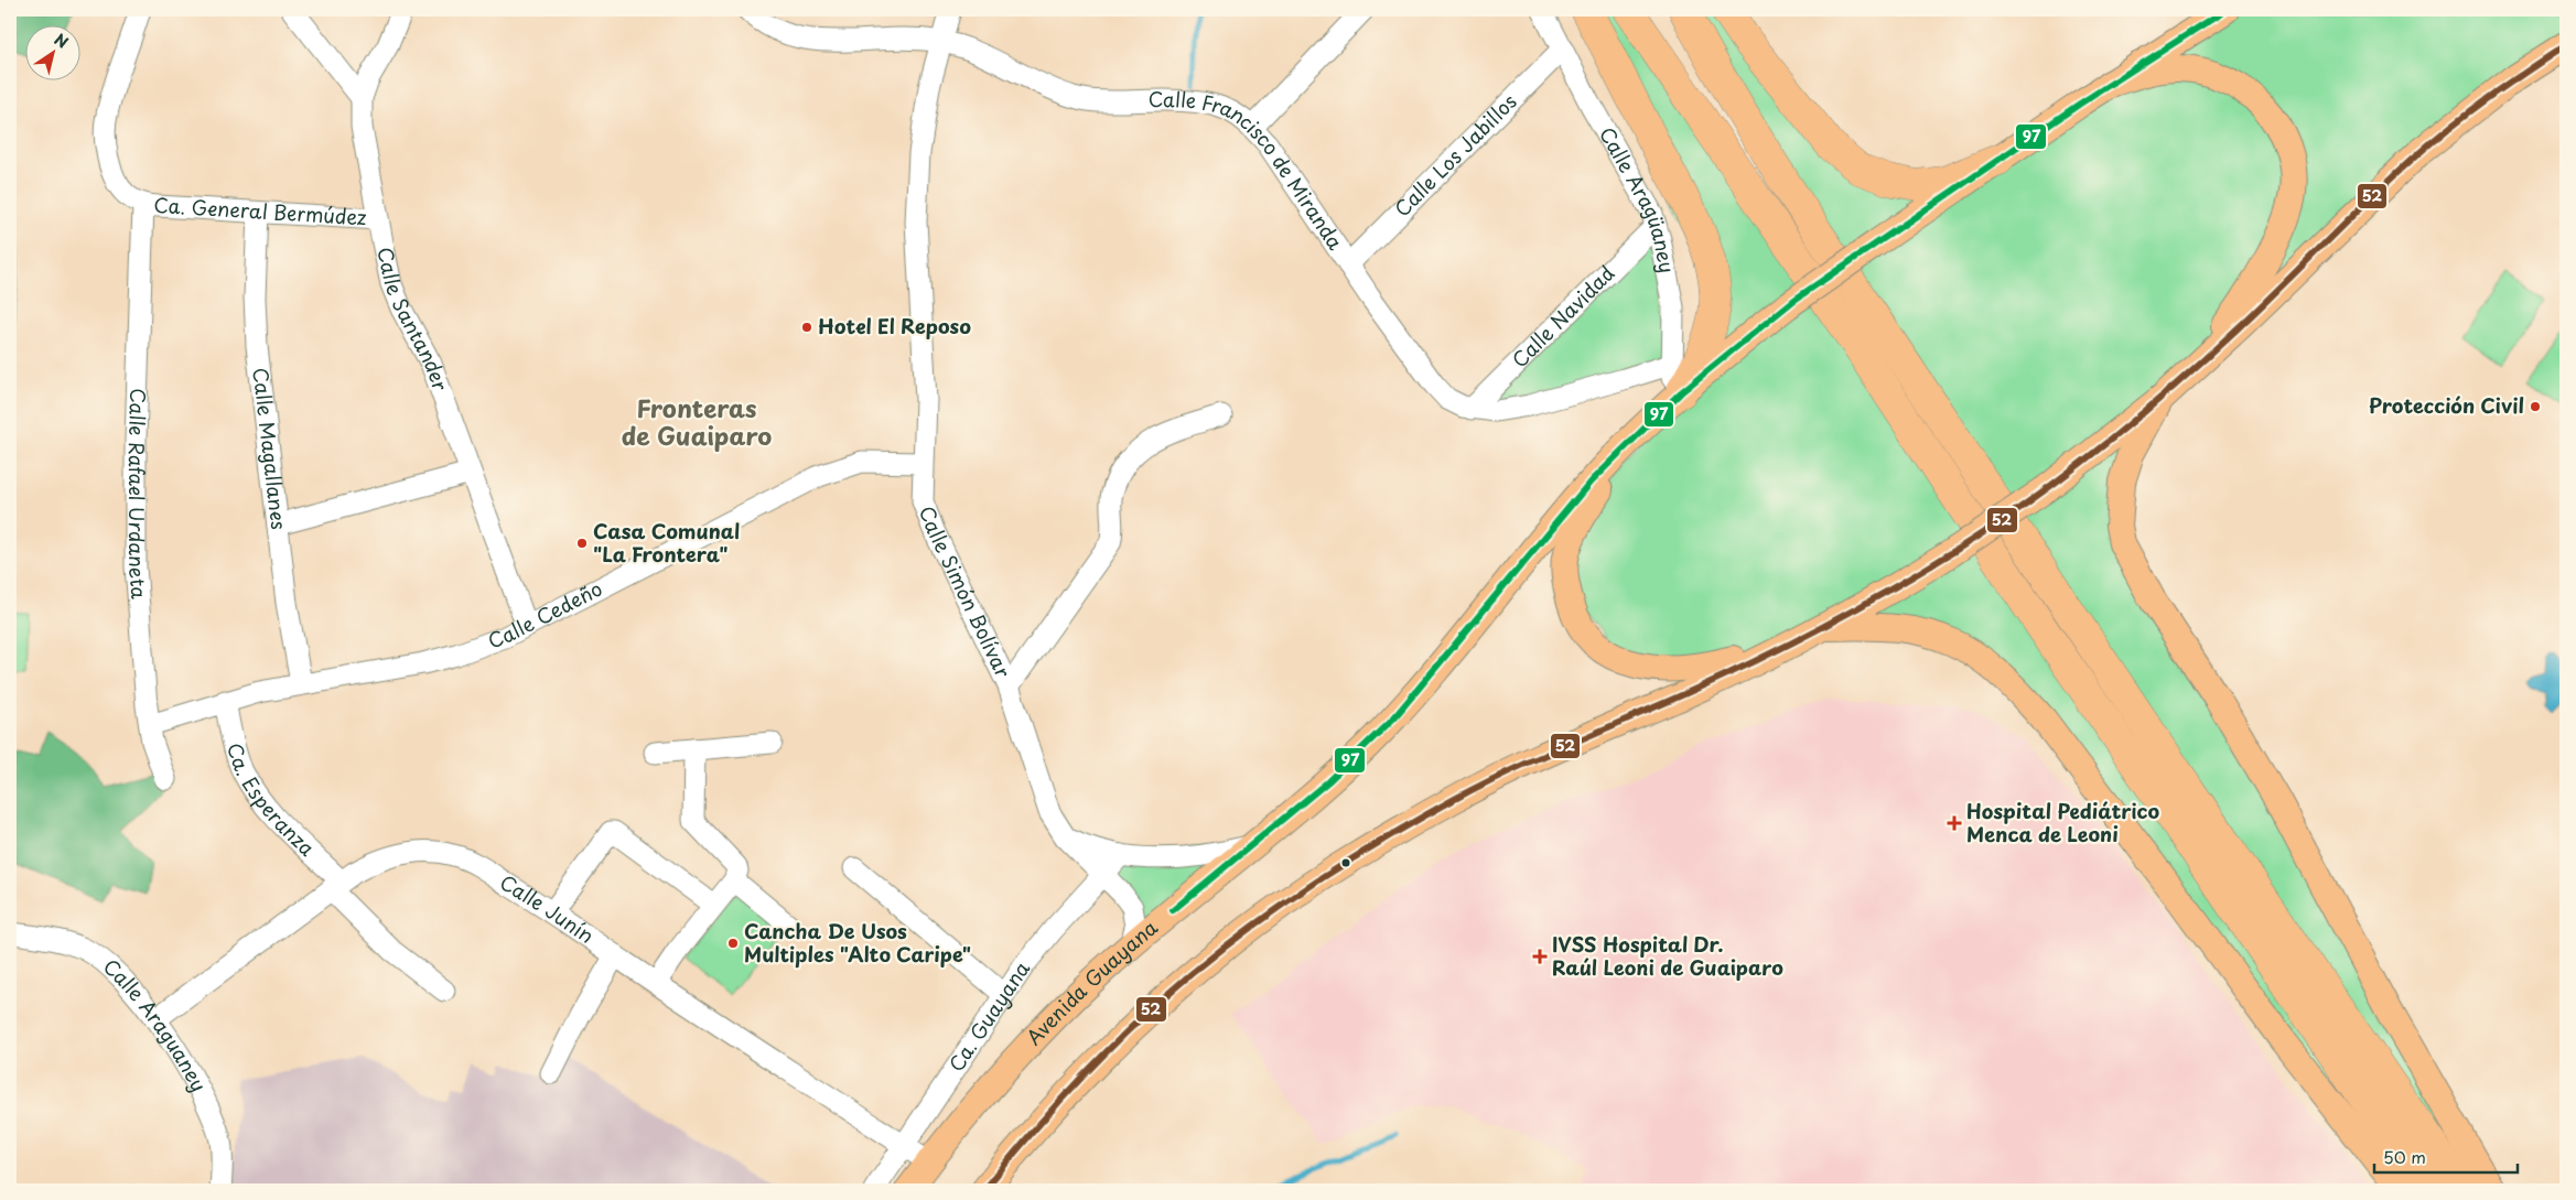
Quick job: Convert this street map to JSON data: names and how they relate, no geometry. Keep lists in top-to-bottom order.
{
  "streets": {
    "main road": ["Avenida Guayana"],
    "street": [
      "Calle Los Jabillos",
      "Calle Francisco de Miranda",
      "Calle Aragüaney",
      "Ca. General Bermúdez",
      "Calle Navidad",
      "Calle Santander",
      "Calle Magallanes",
      "Calle Rafael Urdaneta",
      "Calle Simón Bolívar",
      "Calle Cedeño",
      "Ca. Esperanza",
      "Calle Junín",
      "Ca. Guayana",
      "Calle Araguaney"
    ]
  },
  "crossings": [
    ["Calle Los Jabillos", "Calle Francisco de Miranda"],
    ["Calle Los Jabillos", "Calle Aragüaney"],
    ["Calle Francisco de Miranda", "Calle Aragüaney"],
    ["Calle Francisco de Miranda", "Calle Navidad"],
    ["Calle Francisco de Miranda", "Calle Simón Bolívar"],
    ["Calle Aragüaney", "Calle Navidad"],
    ["Calle Aragüaney", "Avenida Guayana"],
    ["Ca. General Bermúdez", "Calle Santander"],
    ["Ca. General Bermúdez", "Calle Magallanes"],
    ["Ca. General Bermúdez", "Calle Rafael Urdaneta"],
    ["Calle Santander", "Calle Cedeño"],
    ["Calle Magallanes", "Calle Cedeño"],
    ["Calle Rafael Urdaneta", "Calle Cedeño"],
    ["Calle Simón Bolívar", "Calle Cedeño"],
    ["Calle Simón Bolívar", "Avenida Guayana"],
    ["Calle Simón Bolívar", "Ca. Guayana"],
    ["Calle Cedeño", "Ca. Esperanza"],
    ["Ca. Esperanza", "Calle Junín"],
    ["Calle Junín", "Avenida Guayana"],
    ["Calle Junín", "Ca. Guayana"],
    ["Calle Junín", "Calle Araguaney"]
  ],
  "districts": ["Fronteras de Guaiparo"],
  "places": {
    "other": [
      "Hotel El Reposo",
      "Protección Civil",
      "Casa Comunal \"La Frontera\"",
      "Cancha De Usos Multiples \"Alto Caripe\""
    ],
    "health": ["Hospital Pediátrico Menca de Leoni", "IVSS Hospital Dr. Raúl Leoni de Guaiparo"]
  },
  "lines": ["transit line 97", "transit line 52"],
  "scale_bar": "50 m",
  "north": "top right"
}
